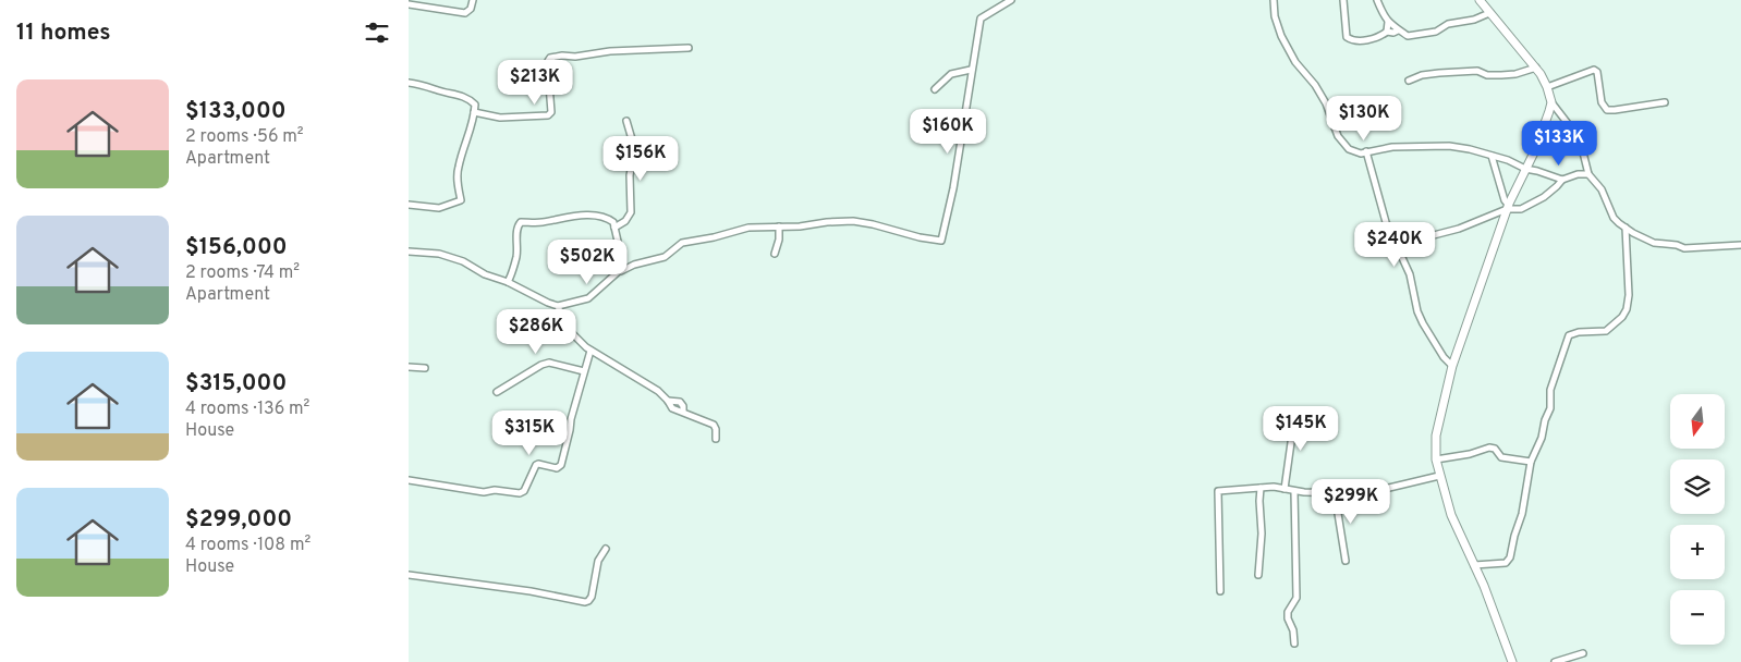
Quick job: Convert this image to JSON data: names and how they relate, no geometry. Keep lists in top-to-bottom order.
{
  "north": "bottom",
  "page": {
    "heading": "11 homes",
    "price": [
      "$213K",
      "$130K",
      "$160K",
      "$133K",
      "$156K",
      "$240K",
      "$502K",
      "$286K",
      "$145K",
      "$315K",
      "$299K"
    ],
    "list": [
      {
        "name": "$133,000",
        "note": "2 rooms · 56 m² · Apartment"
      },
      {
        "name": "$156,000",
        "note": "2 rooms · 74 m² · Apartment"
      },
      {
        "name": "$315,000",
        "note": "4 rooms · 136 m² · House"
      },
      {
        "name": "$299,000",
        "note": "4 rooms · 108 m² · House"
      }
    ],
    "map_buttons": ["+", "−"]
  }
}
